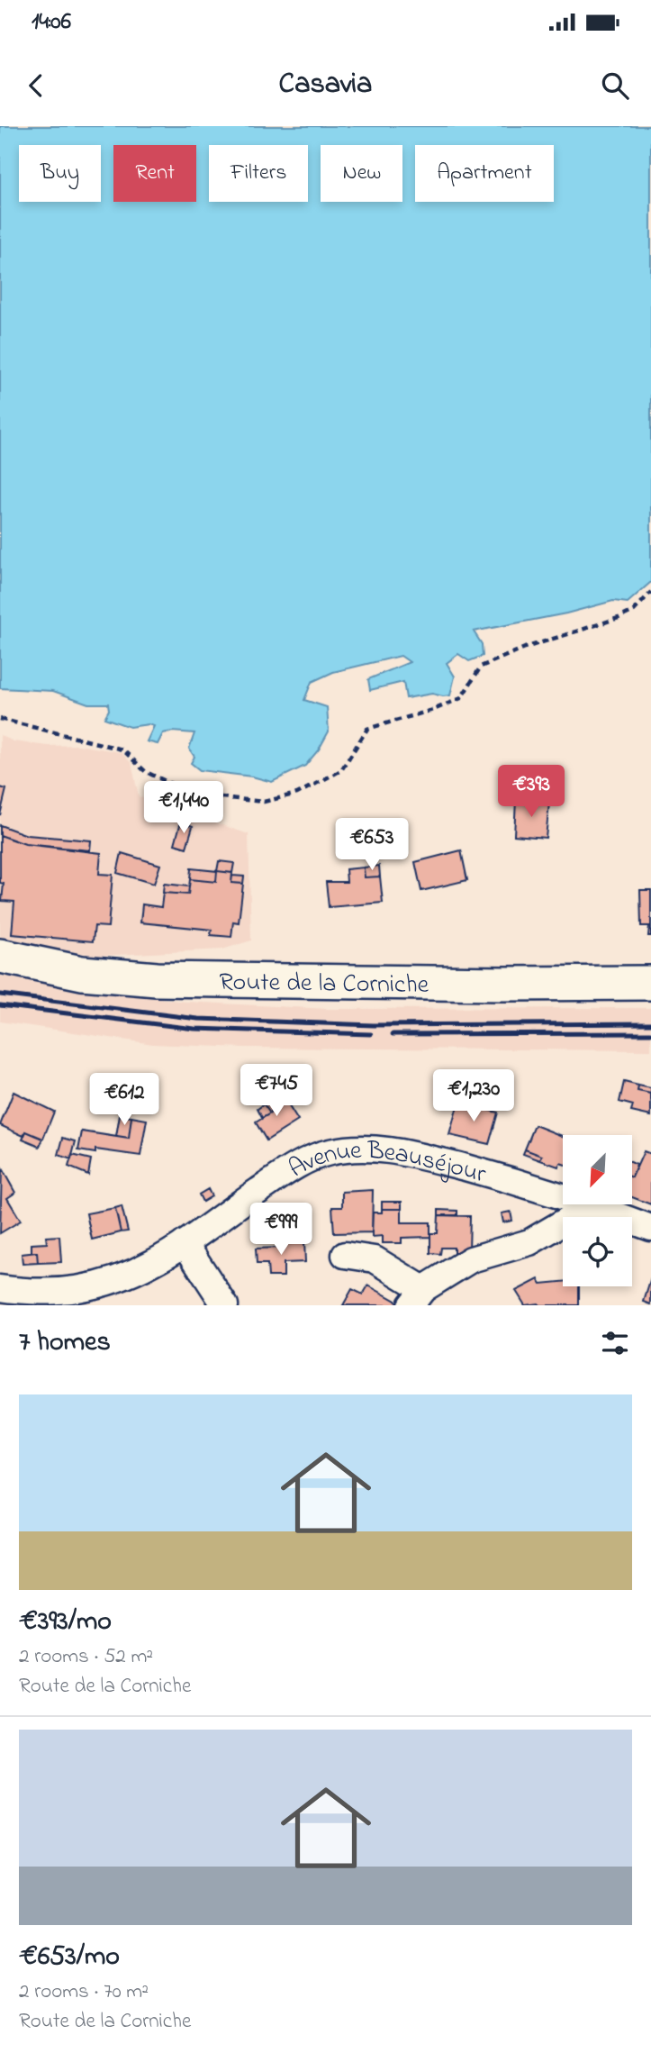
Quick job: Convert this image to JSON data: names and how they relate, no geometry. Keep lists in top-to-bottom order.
{
  "streets": {
    "main road": ["Route de la Corniche"],
    "street": ["Avenue Beauséjour"]
  },
  "north": "bottom left",
  "page": {
    "status": "14:06",
    "header": "Casavia",
    "chip": [
      "Buy",
      "Rent",
      "Filters",
      "New",
      "Apartment"
    ],
    "price": [
      "€393",
      "€1,440",
      "€653",
      "€745",
      "€1,230",
      "€612",
      "€999"
    ],
    "heading": "7 homes",
    "list": [
      {
        "name": "€393/mo",
        "note": "2 rooms · 52 m² · Route de la Corniche"
      },
      {
        "name": "€653/mo",
        "note": "2 rooms · 70 m² · Route de la Corniche"
      }
    ]
  }
}
